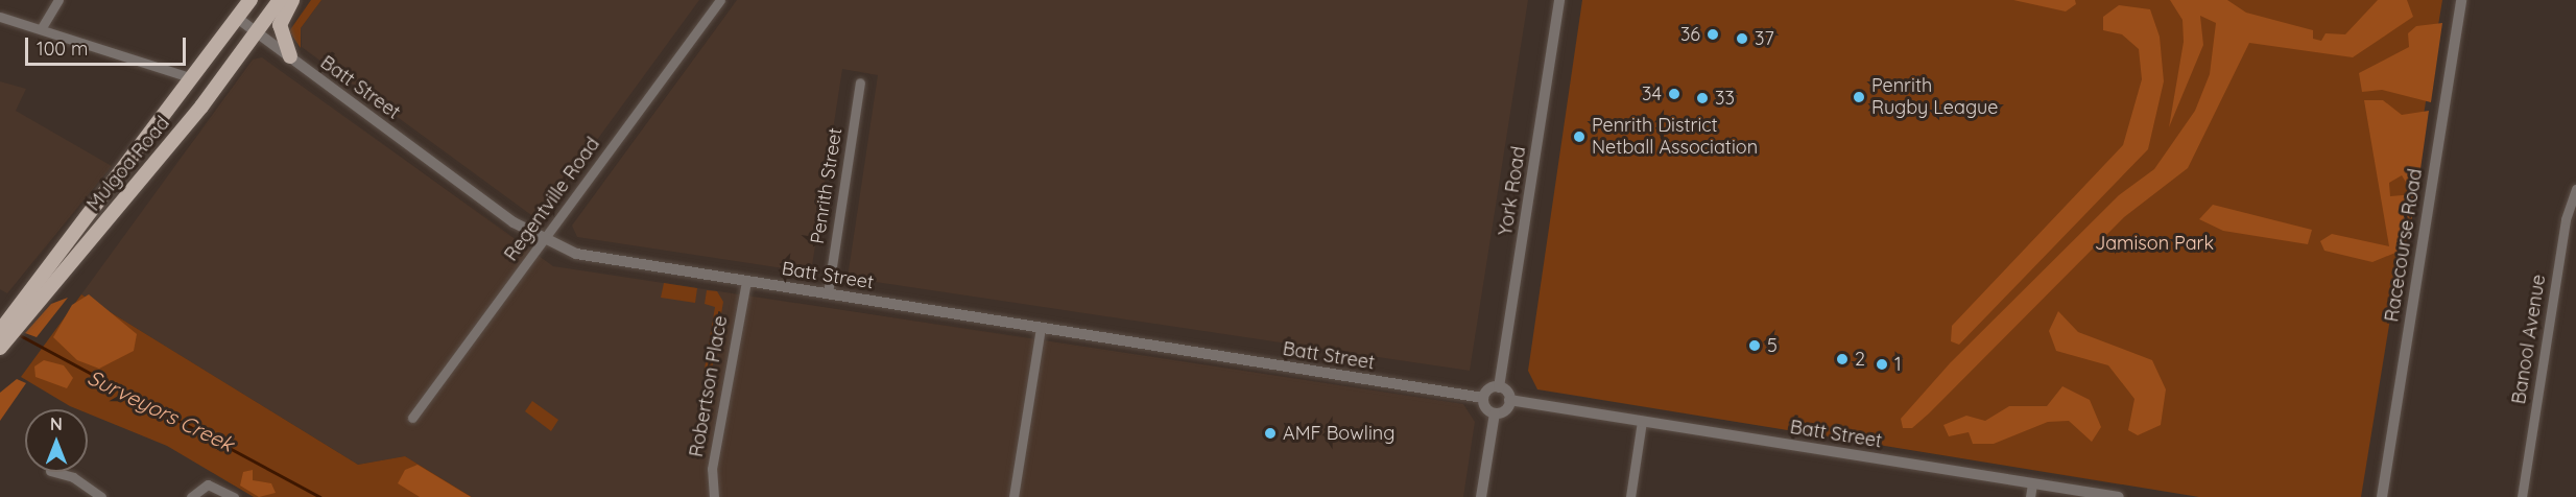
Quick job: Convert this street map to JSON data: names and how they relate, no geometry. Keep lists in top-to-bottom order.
{
  "streets": {
    "main road": ["Mulgoa Road"],
    "street": [
      "Batt Street",
      "Penrith Street",
      "York Road",
      "Regentville Road",
      "Racecourse Road",
      "Banool Avenue",
      "Robertson Place"
    ]
  },
  "crossings": [
    ["Batt Street", "Mulgoa Road"],
    ["Batt Street", "Penrith Street"],
    ["Batt Street", "Regentville Road"],
    ["Batt Street", "Robertson Place"]
  ],
  "water": ["Surveyors Creek"],
  "parks": ["Jamison Park"],
  "places": [
    "36",
    "37",
    "34",
    "Penrith Rugby League",
    "33",
    "Penrith District Netball Association",
    "5",
    "2",
    "1",
    "AMF Bowling"
  ],
  "scale_bar": "100 m",
  "north": "top"
}
